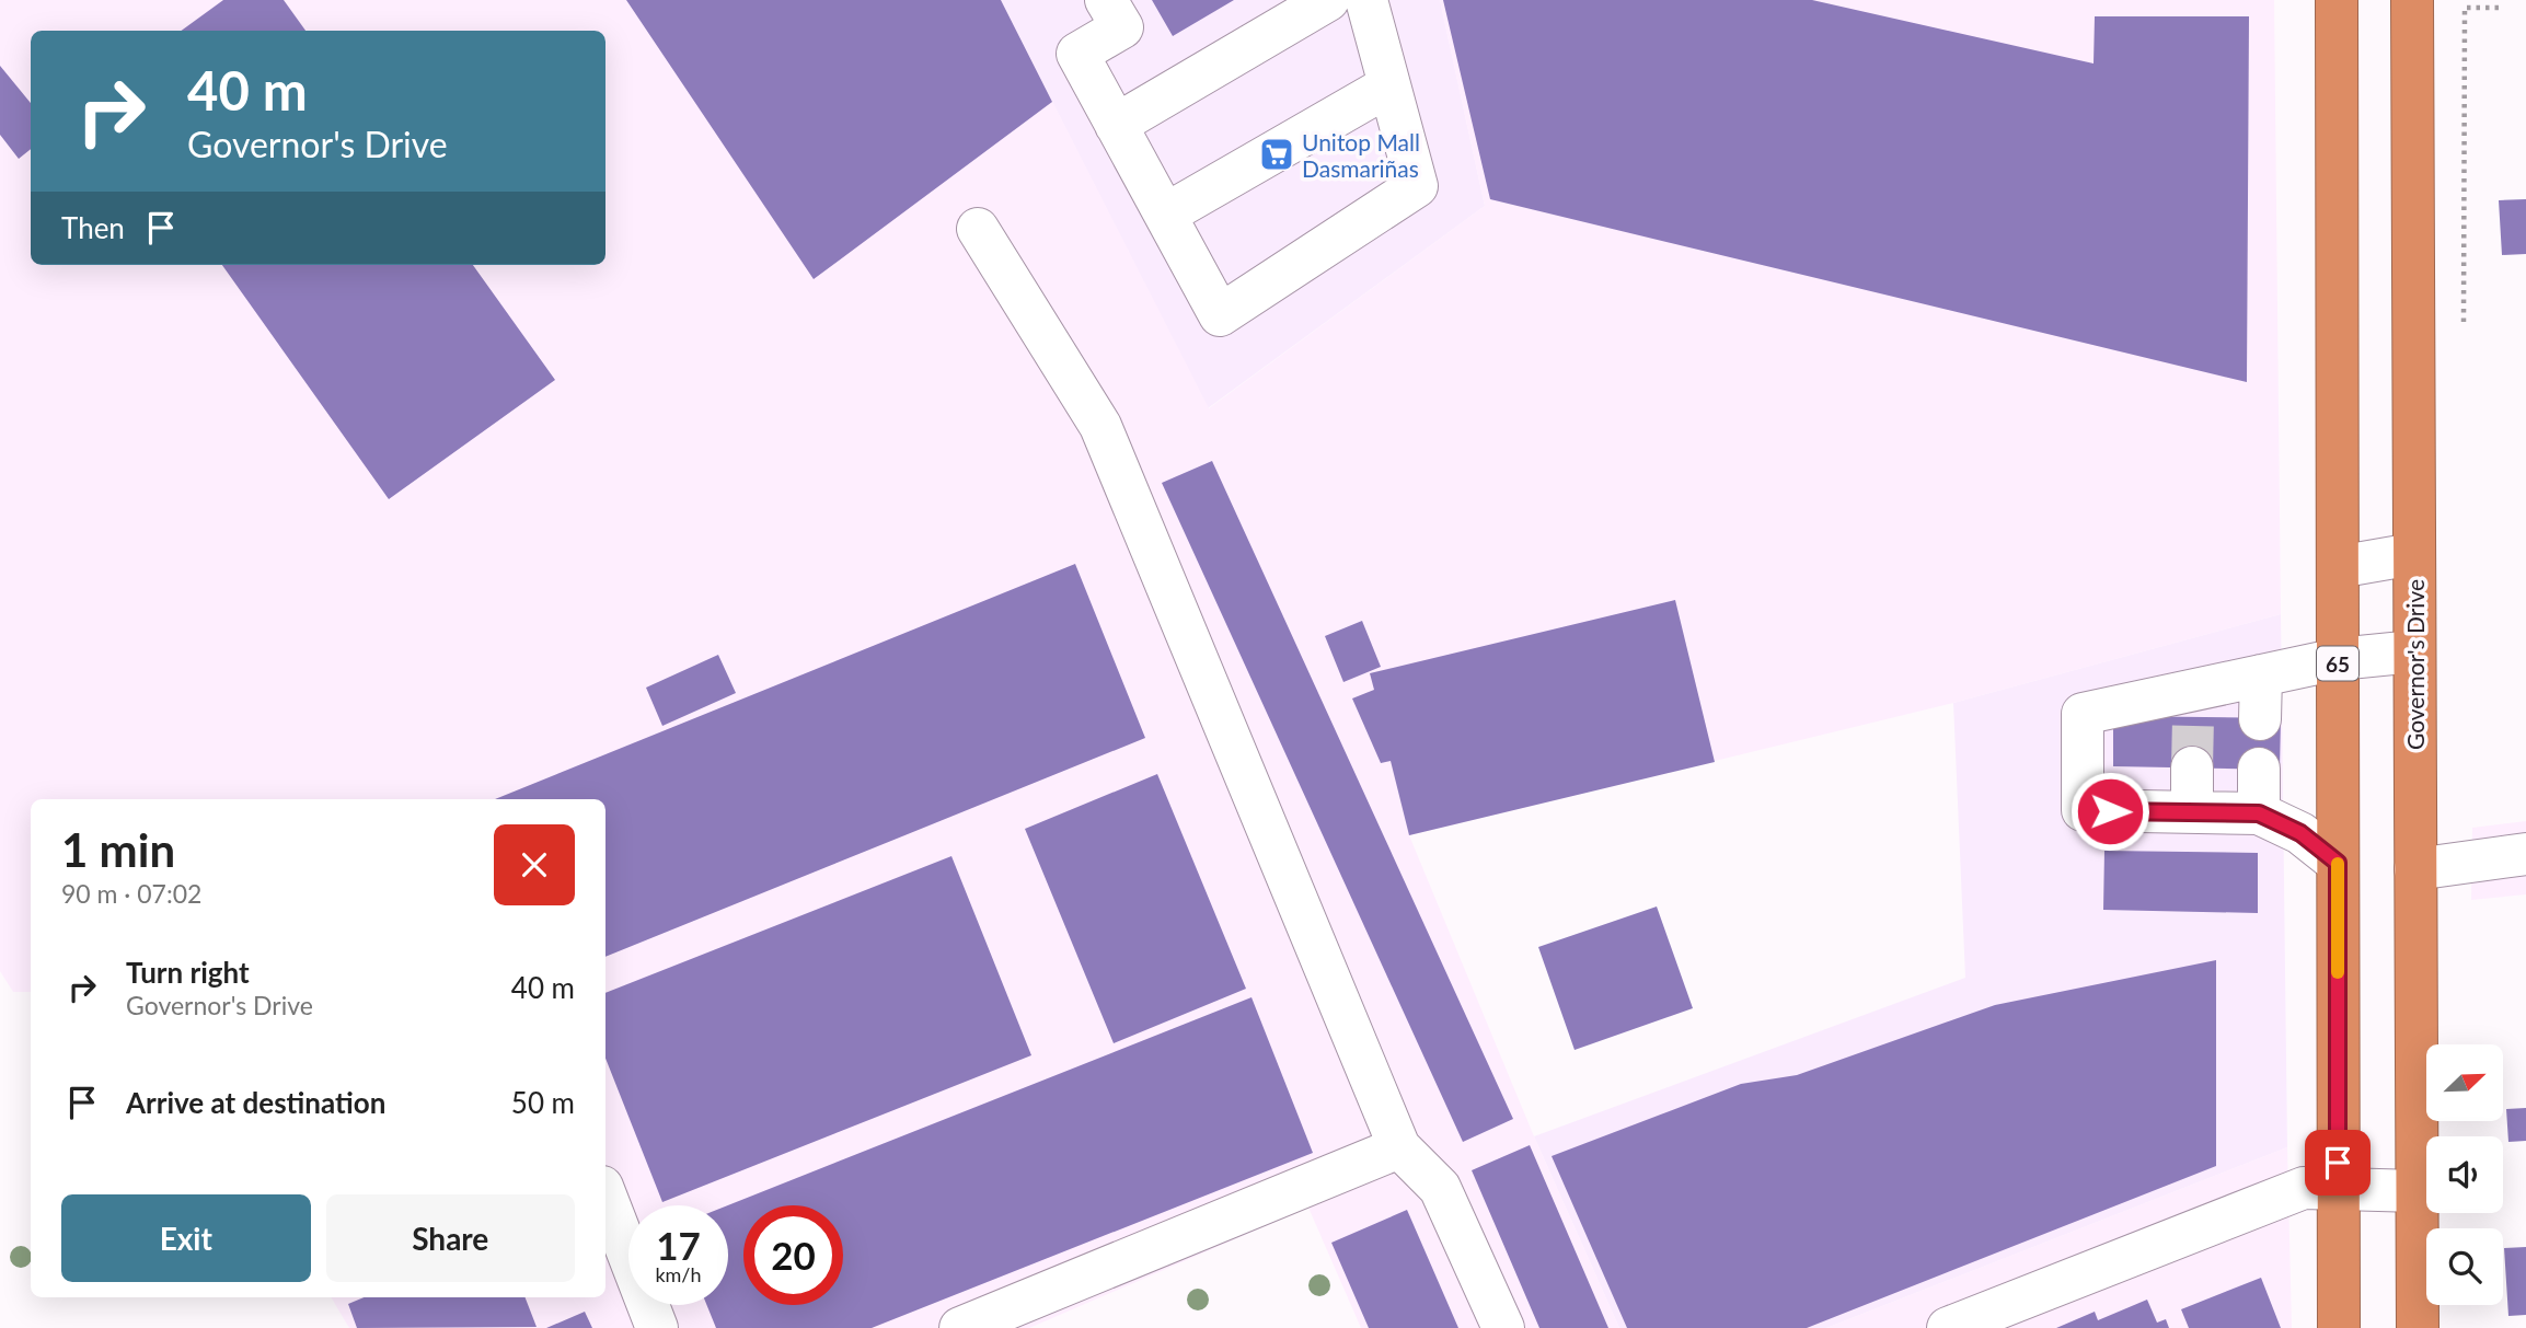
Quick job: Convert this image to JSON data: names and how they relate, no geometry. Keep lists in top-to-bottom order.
{
  "streets": {
    "highway": ["65", "Governor's Drive"]
  },
  "places": {
    "supermarket": ["Unitop Mall Dasmariñas"]
  },
  "north": "top right",
  "page": {
    "turn": ["40 m", "Governor's Drive"],
    "then": "Then",
    "heading": ["1 min", "90 m · 07:02"],
    "list": [
      {
        "name": "Turn right",
        "note": "Governor's Drive",
        "value": "40 m"
      },
      {
        "name": "Arrive at destination",
        "value": "50 m"
      }
    ],
    "buttons": ["Exit", "Share"],
    "speed": "17 km/h",
    "limit": "20"
  }
}
